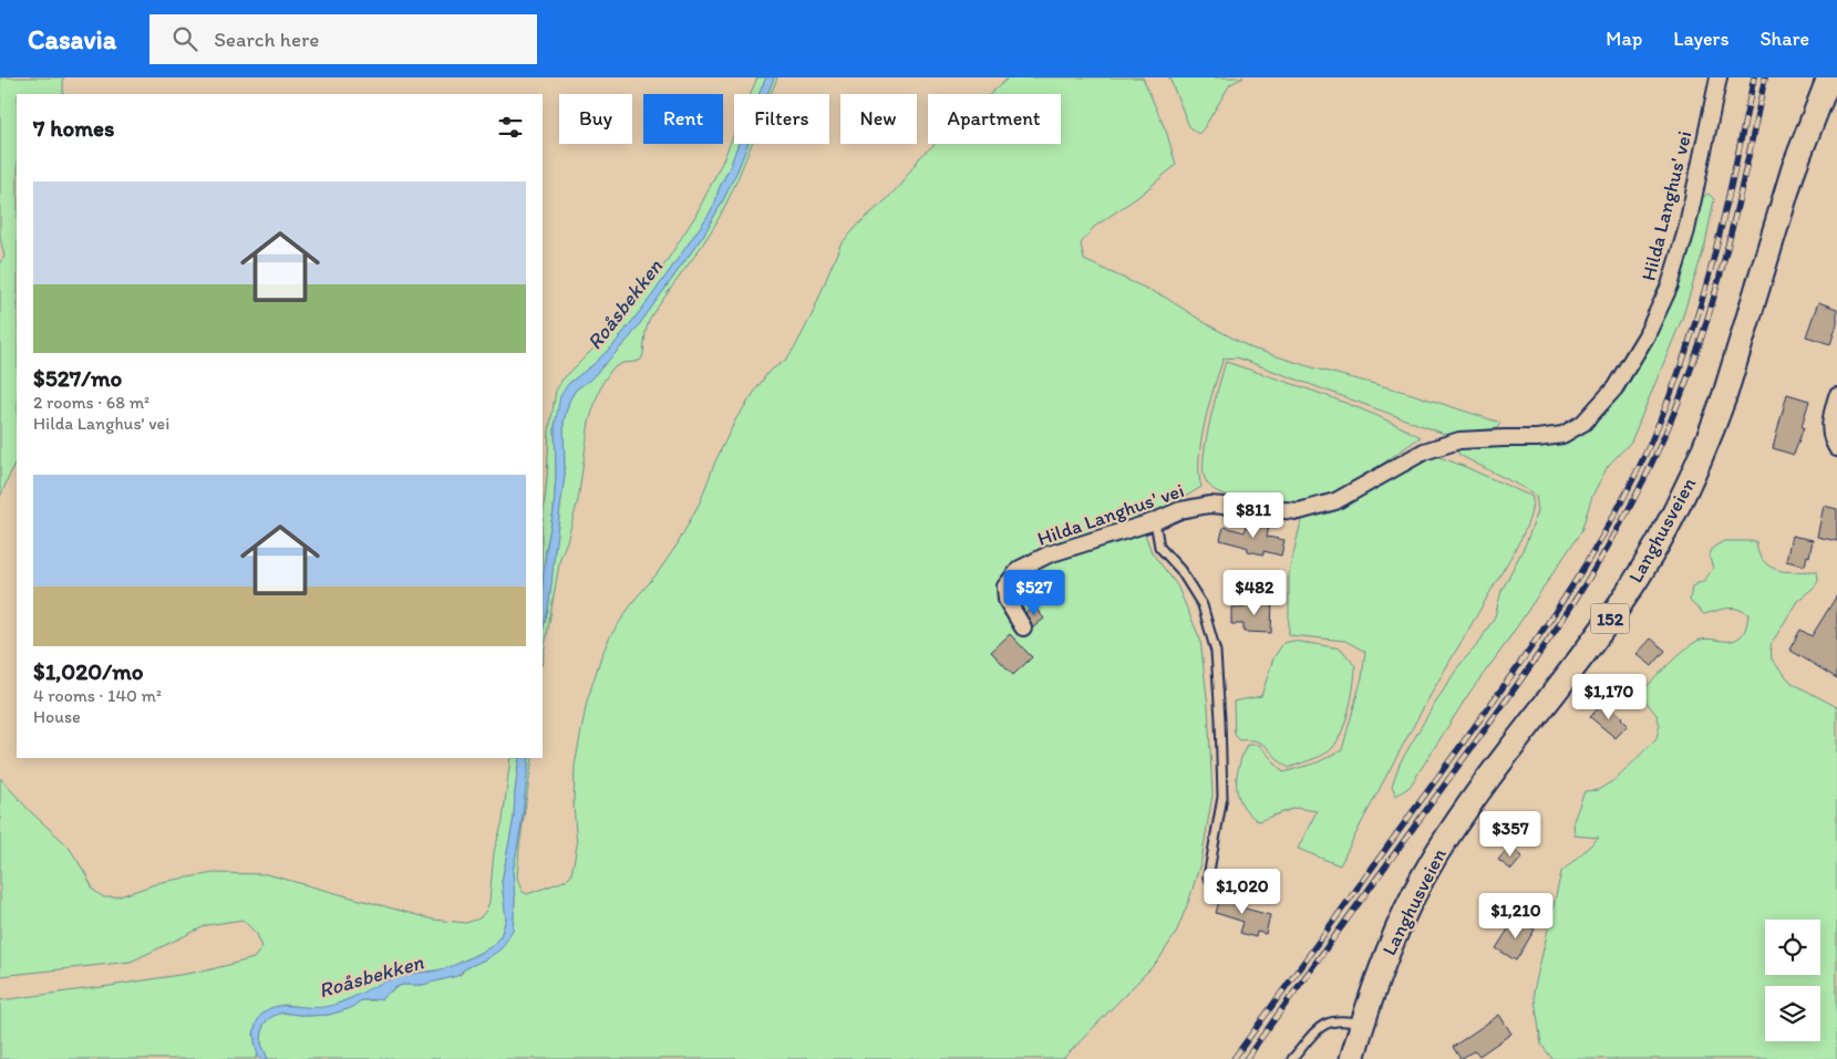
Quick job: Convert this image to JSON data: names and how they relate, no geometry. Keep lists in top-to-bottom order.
{
  "streets": {
    "main road": ["Langhusveien", "152"],
    "street": ["Hilda Langhus' vei"]
  },
  "water": ["Roåsbekken"],
  "page": {
    "header": "Casavia",
    "search": "Search here",
    "nav": ["Map", "Layers", "Share"],
    "chip": [
      "Buy",
      "Rent",
      "Filters",
      "New",
      "Apartment"
    ],
    "heading": "7 homes",
    "list": [
      {
        "name": "$527/mo",
        "note": "2 rooms · 68 m² · Hilda Langhus' vei"
      },
      {
        "name": "$1,020/mo",
        "note": "4 rooms · 140 m² · House"
      }
    ],
    "price": [
      "$811",
      "$527",
      "$482",
      "$1,170",
      "$357",
      "$1,020",
      "$1,210"
    ]
  }
}
